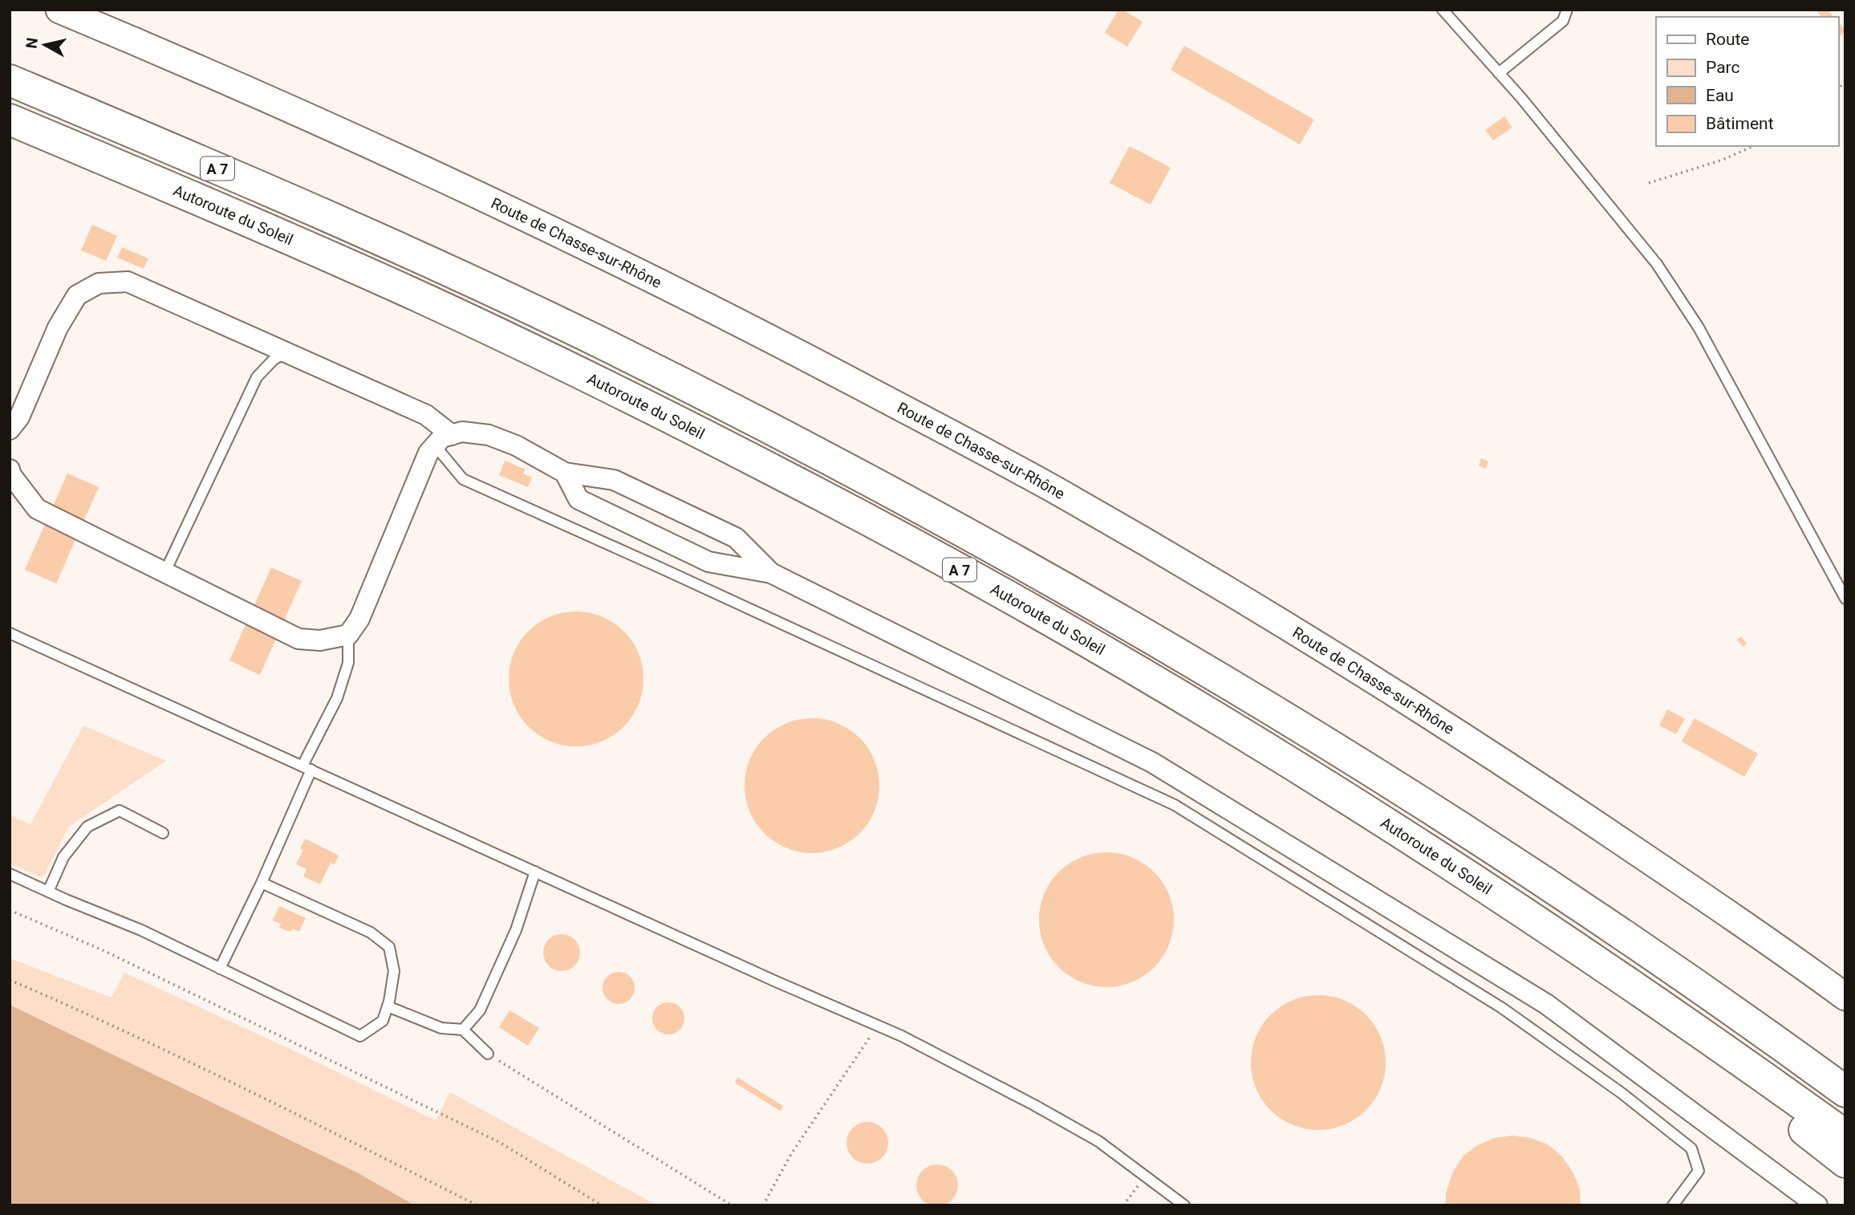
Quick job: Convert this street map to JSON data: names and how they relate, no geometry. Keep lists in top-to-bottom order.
{
  "streets": {
    "highway": ["A 7", "Autoroute du Soleil"],
    "main road": ["Route de Chasse-sur-Rhône"]
  },
  "legend": [
    "Route",
    "Parc",
    "Eau",
    "Bâtiment"
  ],
  "north": "left"
}
